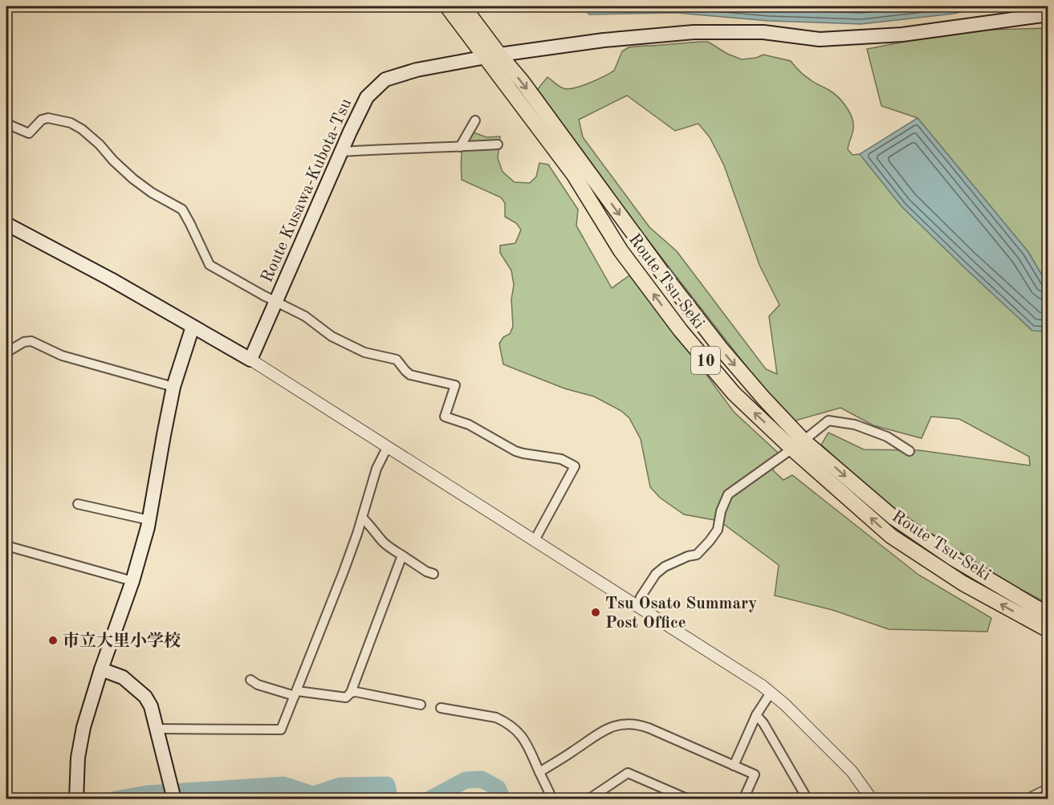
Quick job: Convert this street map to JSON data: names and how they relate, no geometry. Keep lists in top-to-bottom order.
{
  "streets": {
    "main road": ["Route Kusawa-Kubota-Tsu", "Route Tsu-Seki", "10"]
  },
  "crossings": [
    ["Route Kusawa-Kubota-Tsu", "Route Tsu-Seki"]
  ],
  "places": ["Tsu Osato Summary Post Office", "市立大里小学校"]
}
